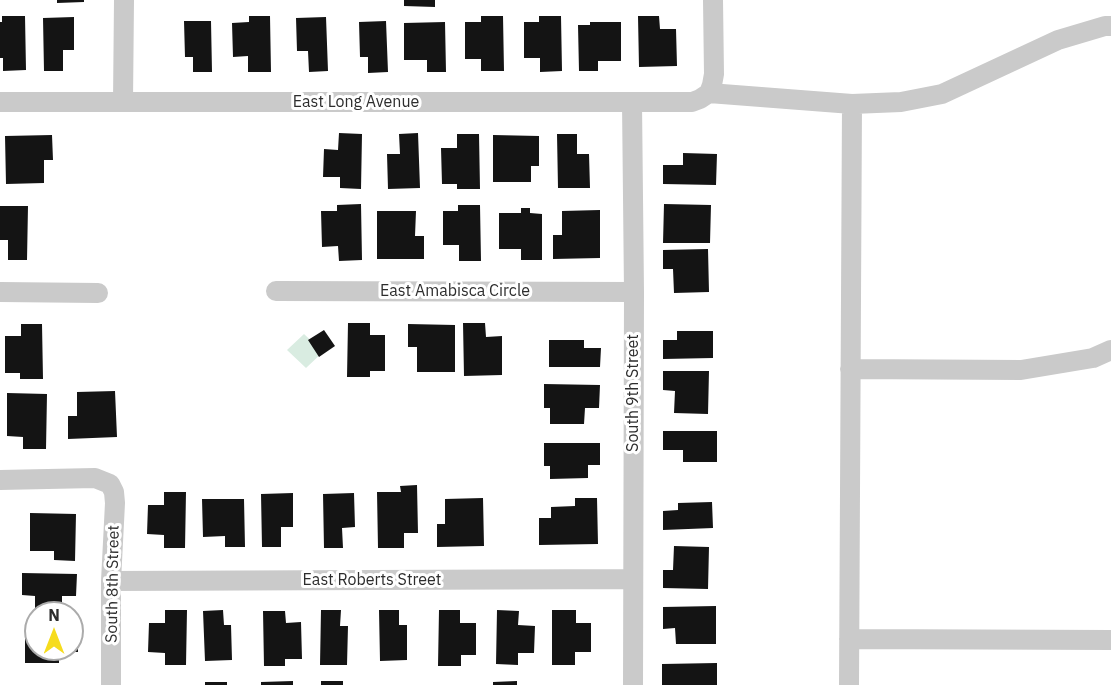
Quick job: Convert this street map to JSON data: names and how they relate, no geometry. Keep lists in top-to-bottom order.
{
  "streets": {
    "street": [
      "East Long Avenue",
      "East Amabisca Circle",
      "South 9th Street",
      "East Roberts Street",
      "South 8th Street"
    ]
  },
  "crossings": [
    ["East Long Avenue", "South 9th Street"],
    ["East Amabisca Circle", "South 9th Street"],
    ["South 9th Street", "East Roberts Street"],
    ["East Roberts Street", "South 8th Street"]
  ],
  "north": "top"
}
